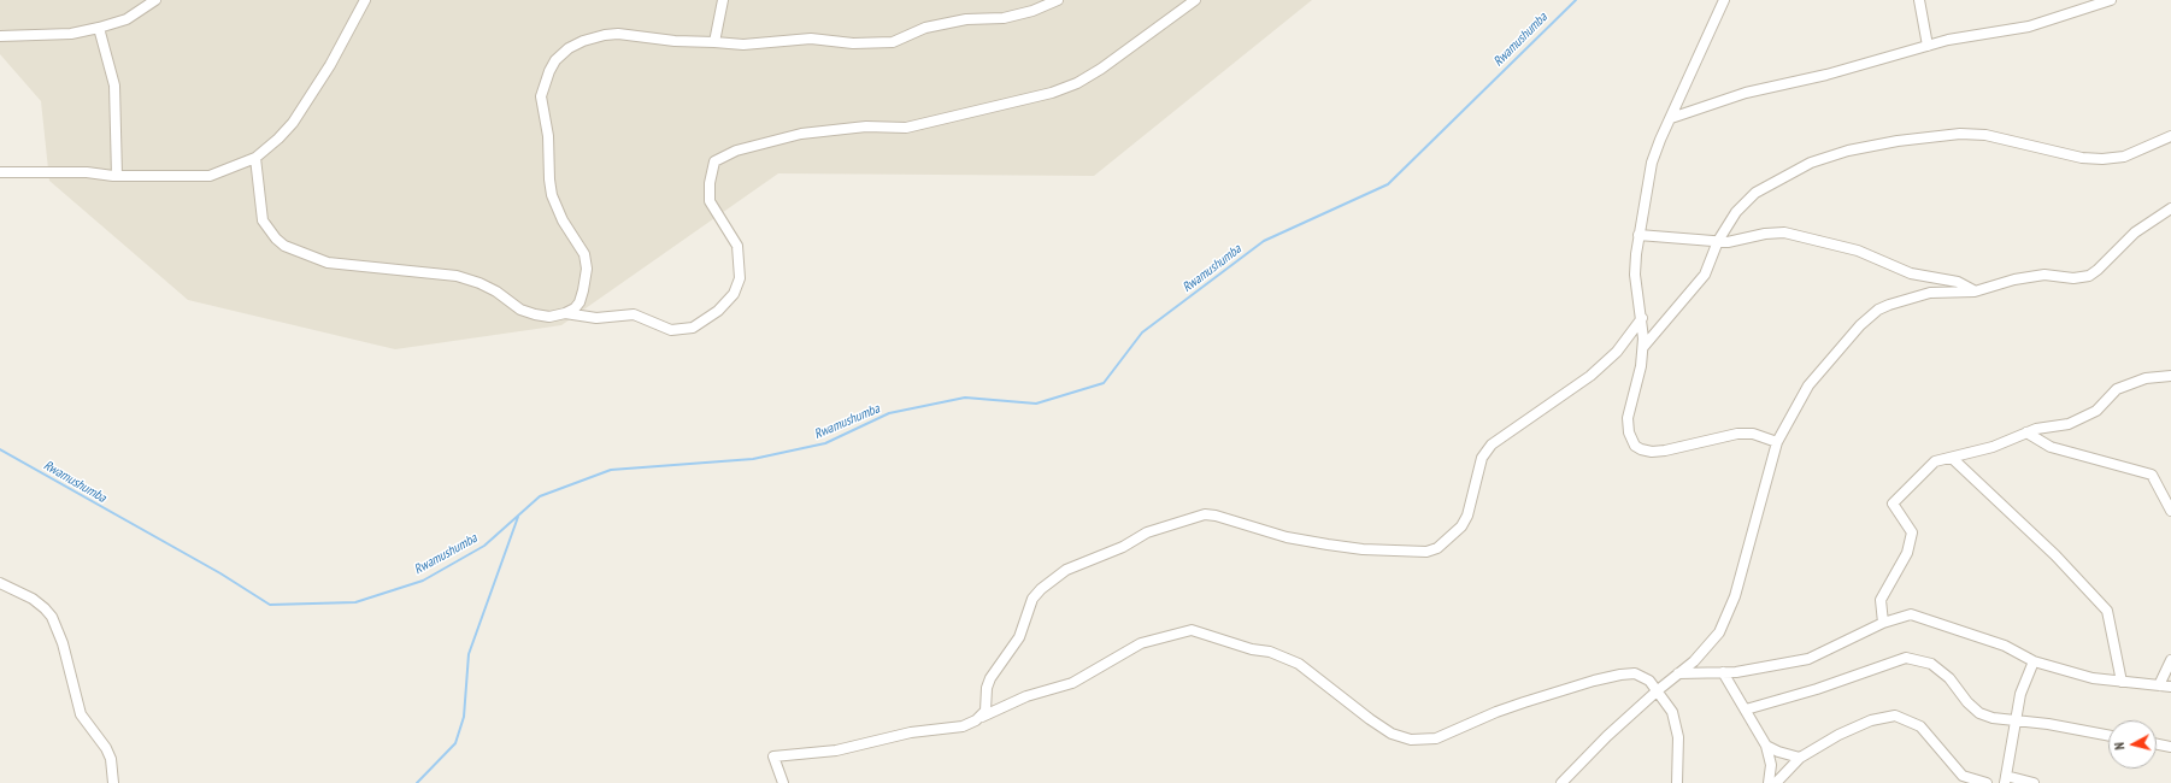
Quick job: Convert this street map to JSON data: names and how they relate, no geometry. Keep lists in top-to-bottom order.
{
  "water": ["Rwamushumba"],
  "north": "left"
}
